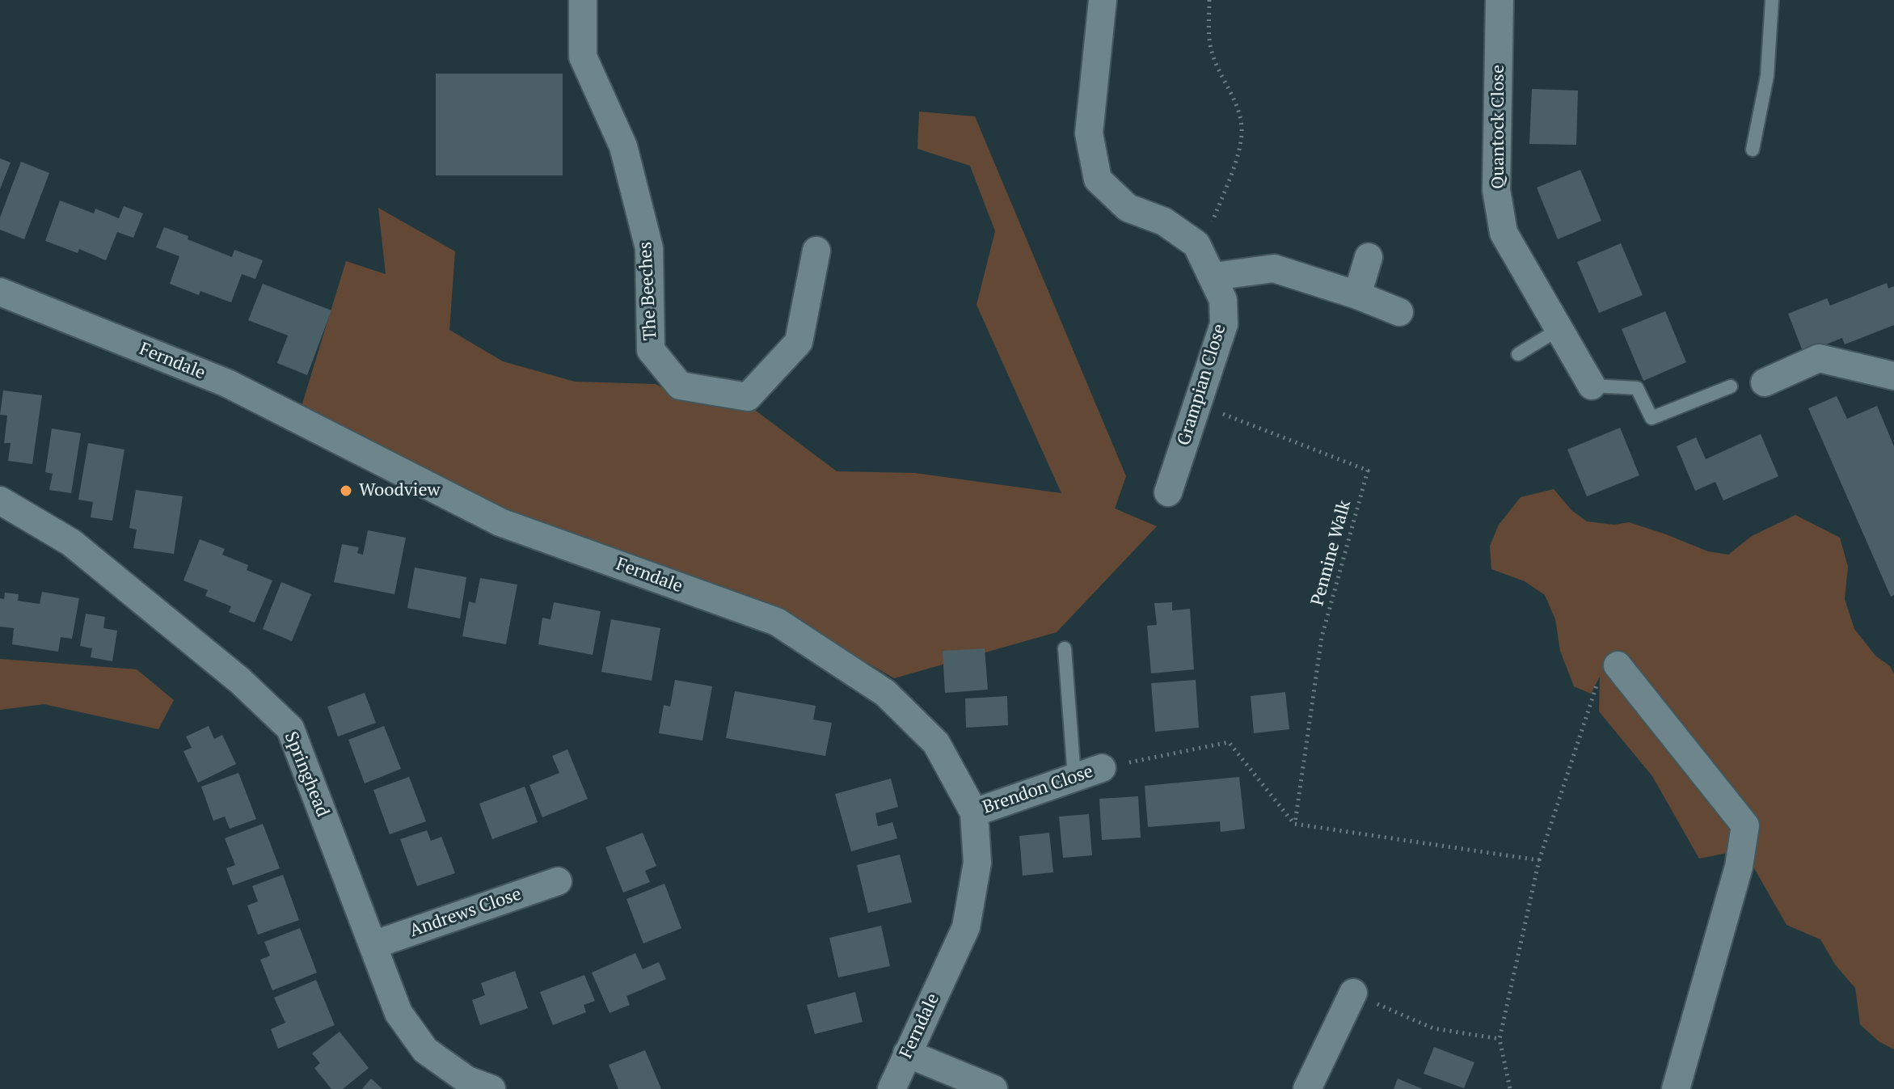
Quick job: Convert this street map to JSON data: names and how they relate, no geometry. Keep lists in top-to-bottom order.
{
  "streets": {
    "street": [
      "Quantock Close",
      "The Beeches",
      "Ferndale",
      "Grampian Close",
      "Springhead",
      "Brendon Close",
      "Andrews Close"
    ],
    "path": ["Pennine Walk"]
  },
  "crossings": [
    ["Ferndale", "Brendon Close"],
    ["Grampian Close", "Pennine Walk"],
    ["Springhead", "Andrews Close"]
  ],
  "places": ["Woodview"]
}
